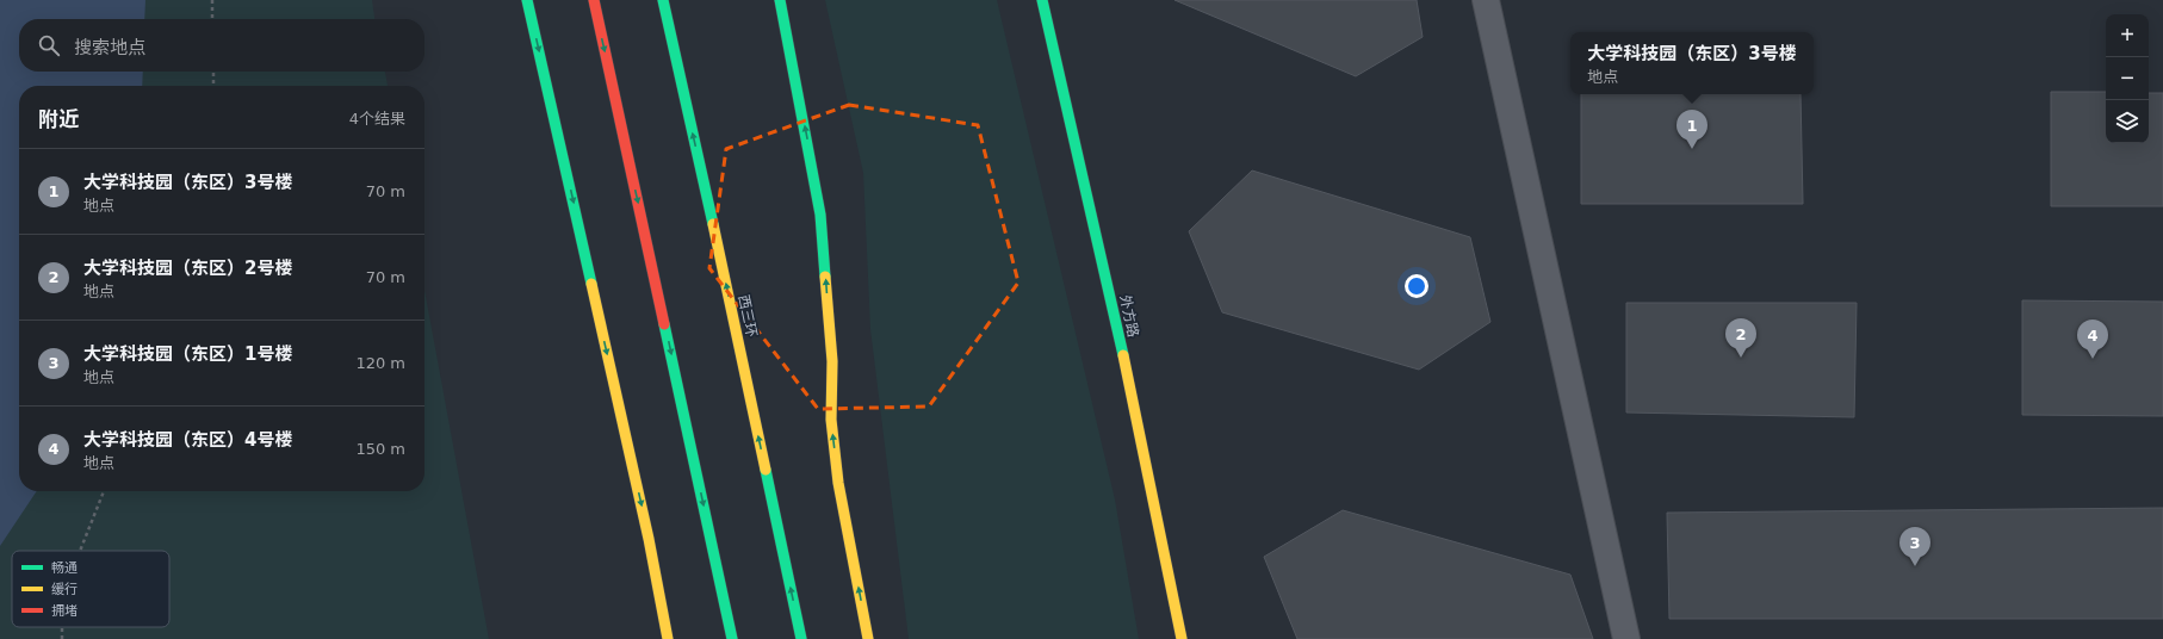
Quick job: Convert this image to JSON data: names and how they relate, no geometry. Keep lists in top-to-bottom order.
{
  "streets": {
    "main road": ["西三环", "外方路"]
  },
  "legend": ["畅通", "缓行", "拥堵"],
  "page": {
    "map_buttons": ["+", "−"],
    "search": "搜索地点",
    "popup": ["大学科技园（东区）3号楼", "地点"],
    "heading": ["附近", "4个结果"],
    "pins": [
      "1",
      "2",
      "4",
      "3"
    ],
    "list": [
      {
        "mark": "1",
        "name": "大学科技园（东区）3号楼",
        "note": "地点",
        "value": "70 m"
      },
      {
        "mark": "2",
        "name": "大学科技园（东区）2号楼",
        "note": "地点",
        "value": "70 m"
      },
      {
        "mark": "3",
        "name": "大学科技园（东区）1号楼",
        "note": "地点",
        "value": "120 m"
      },
      {
        "mark": "4",
        "name": "大学科技园（东区）4号楼",
        "note": "地点",
        "value": "150 m"
      }
    ]
  }
}
